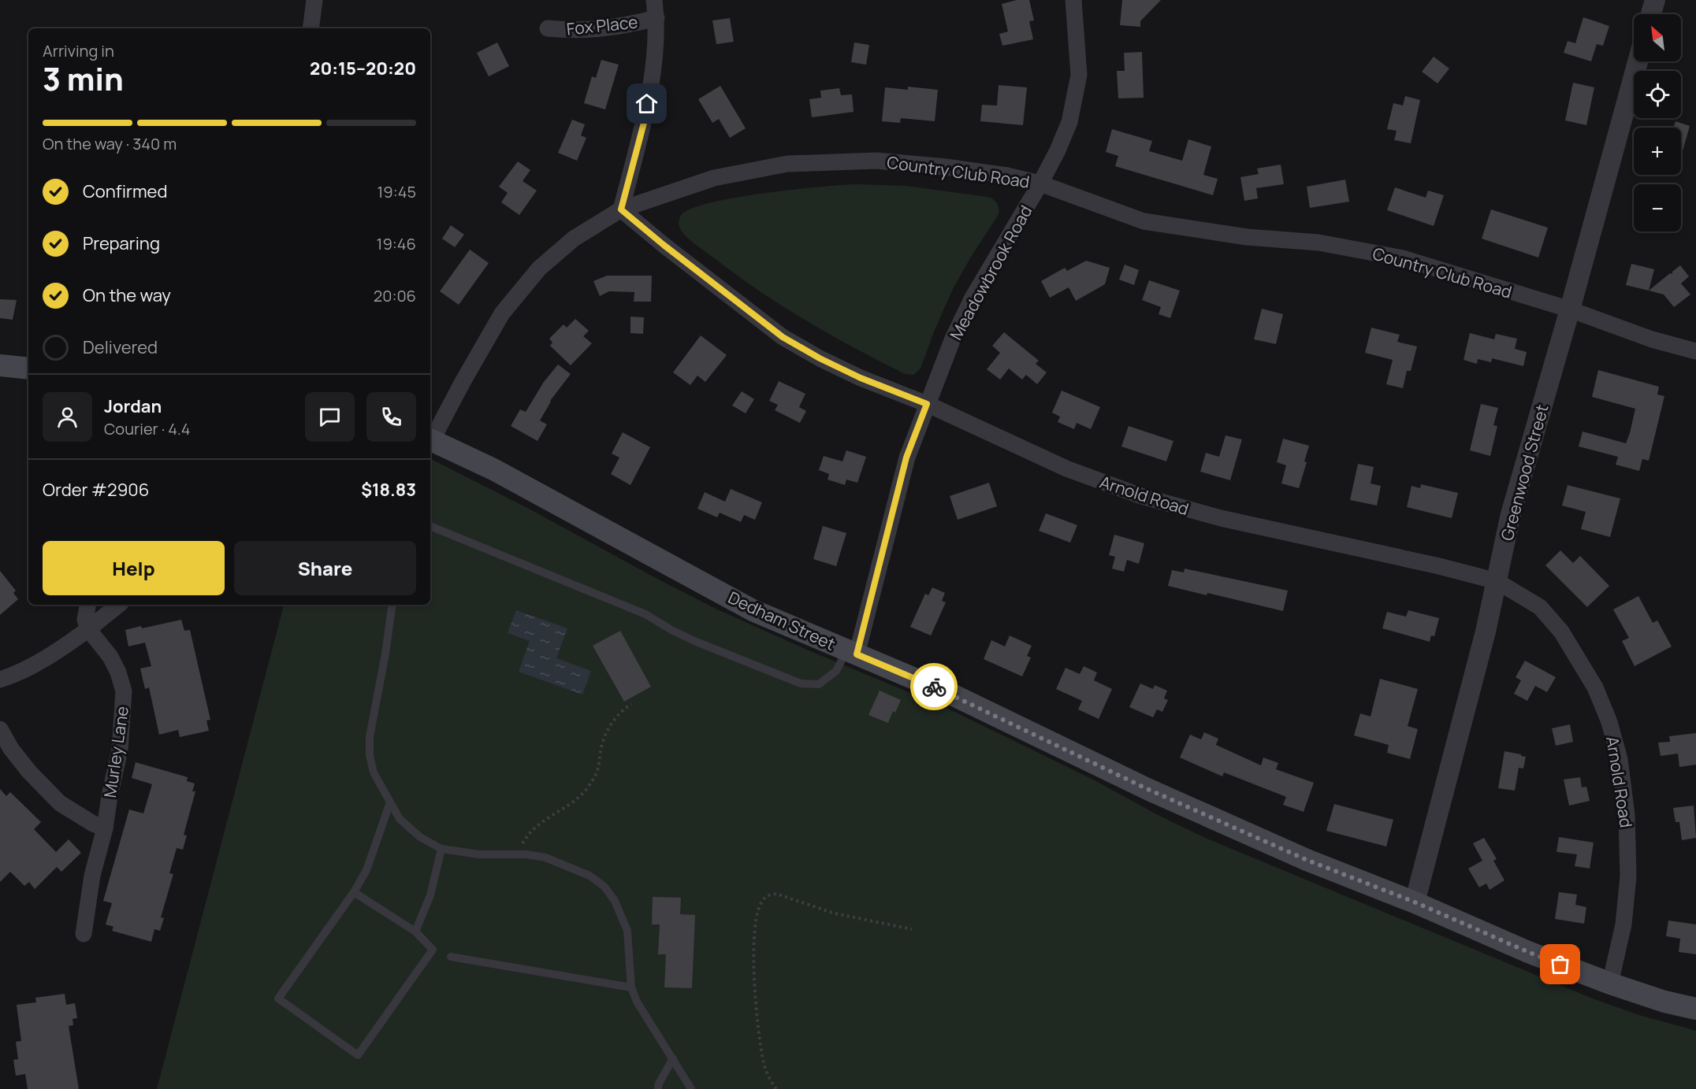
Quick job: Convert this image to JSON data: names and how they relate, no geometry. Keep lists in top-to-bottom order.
{
  "streets": {
    "main road": ["Dedham Street"],
    "street": [
      "Fox Place",
      "Country Club Road",
      "Meadowbrook Road",
      "Greenwood Street",
      "Arnold Road",
      "Murley Lane"
    ]
  },
  "crossings": [
    ["Country Club Road", "Meadowbrook Road"],
    ["Country Club Road", "Greenwood Street"],
    ["Country Club Road", "Arnold Road"],
    ["Country Club Road", "Dedham Street"],
    ["Meadowbrook Road", "Arnold Road"],
    ["Meadowbrook Road", "Dedham Street"],
    ["Greenwood Street", "Arnold Road"],
    ["Greenwood Street", "Dedham Street"],
    ["Arnold Road", "Dedham Street"]
  ],
  "north": "top left",
  "page": {
    "map_buttons": ["+", "−"],
    "heading": ["3 min", "Arriving in", "20:15–20:20"],
    "panel": [
      "Jordan",
      "Courier · 4.4",
      "Order #2906",
      "$18.83"
    ],
    "bar": "On the way · 340 m",
    "list": [
      ["Confirmed", "19:45"],
      ["Preparing", "19:46"],
      ["On the way", "20:06"],
      "Delivered"
    ],
    "buttons": ["Help", "Share"]
  }
}
